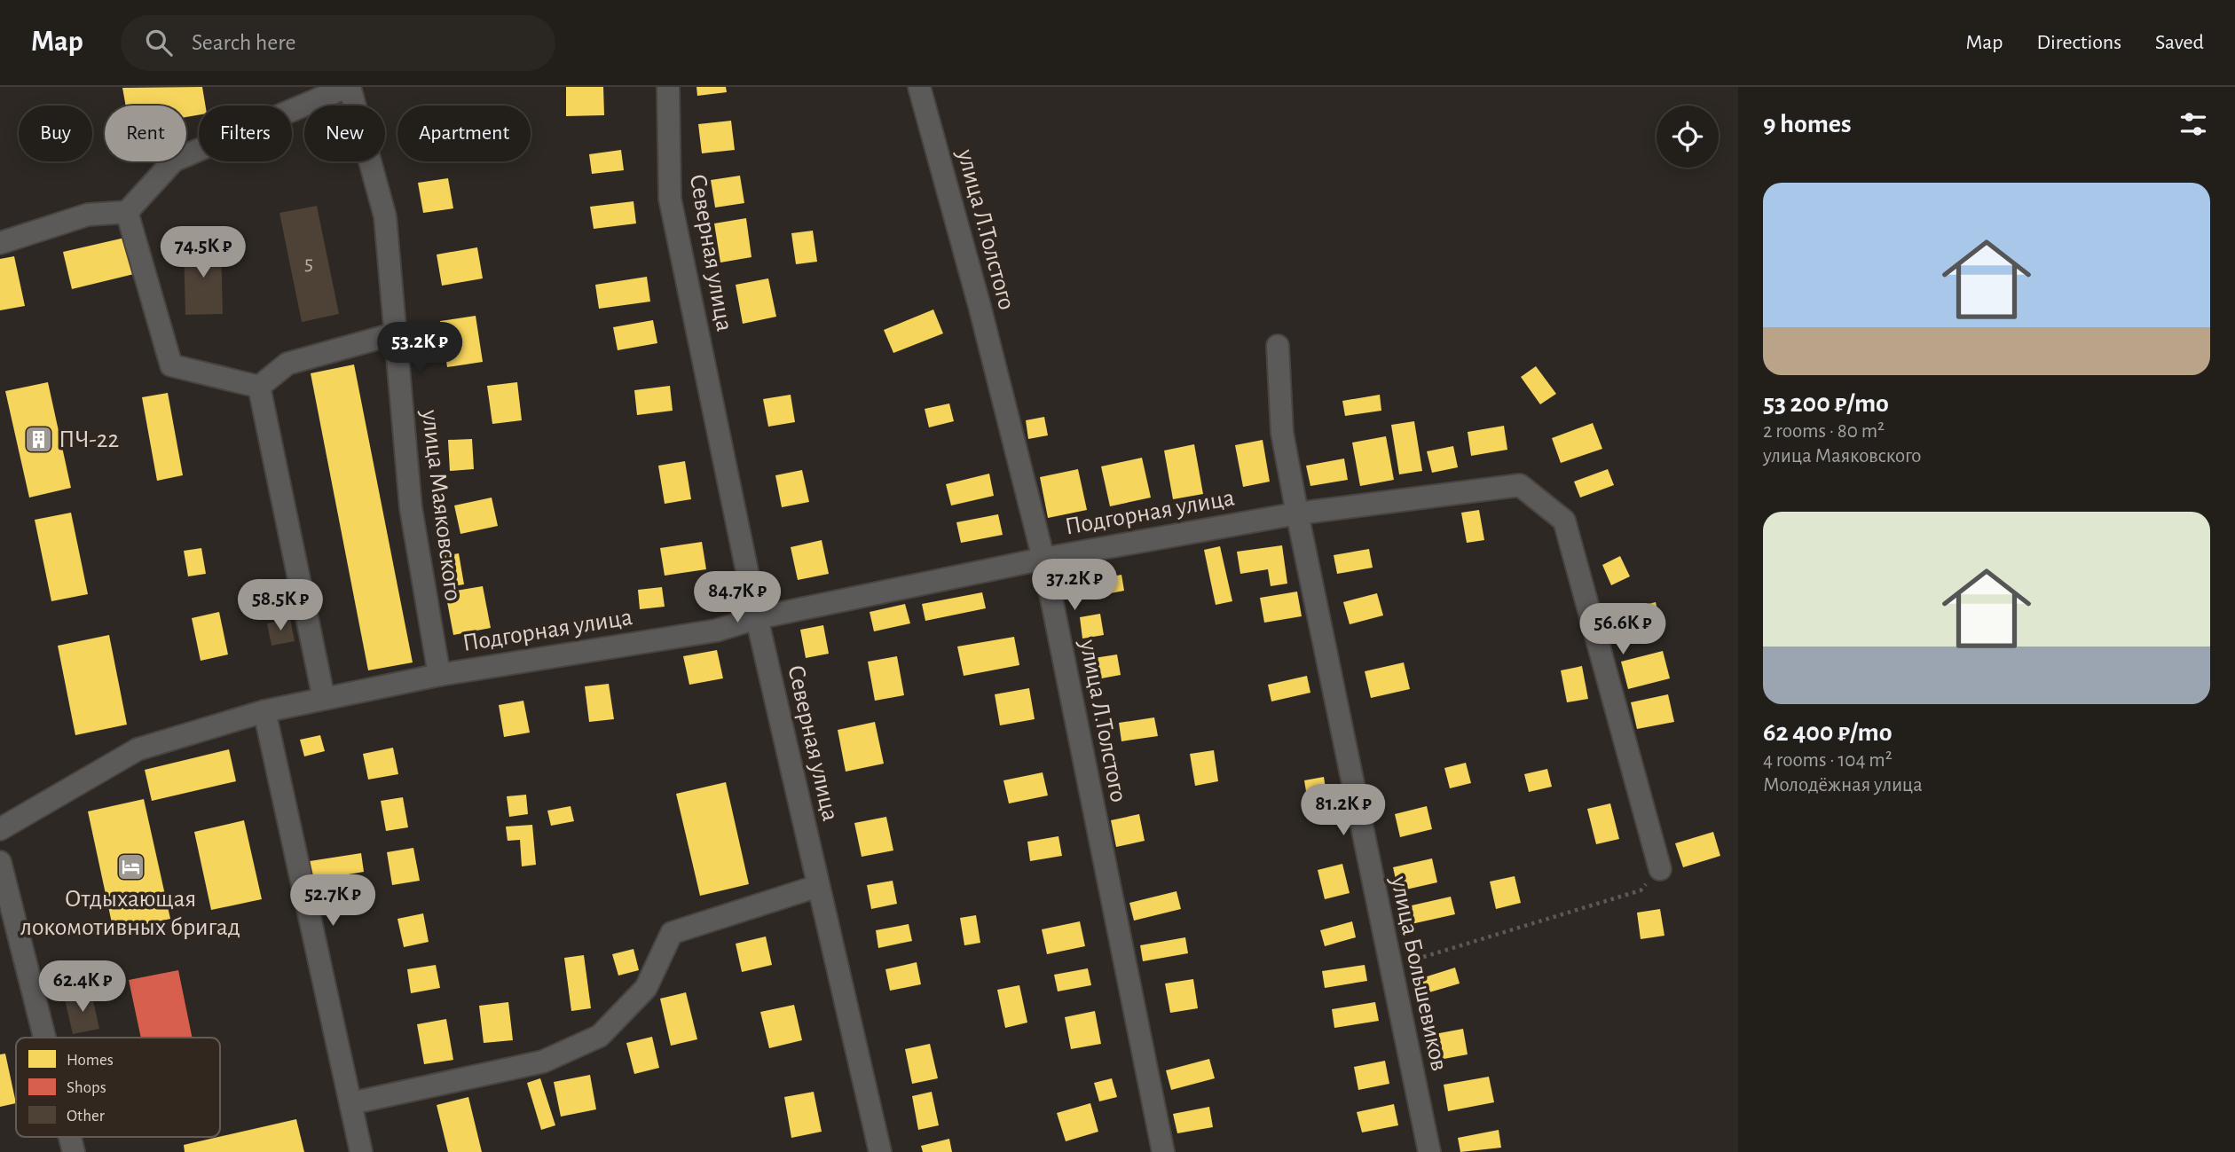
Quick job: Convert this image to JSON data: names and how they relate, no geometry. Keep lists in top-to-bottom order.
{
  "streets": {
    "street": [
      "улица Л.Толстого",
      "Северная улица",
      "улица Маяковского",
      "Подгорная улица",
      "улица Большевиков"
    ]
  },
  "crossings": [
    ["улица Л.Толстого", "Подгорная улица"],
    ["Северная улица", "Подгорная улица"],
    ["улица Маяковского", "Подгорная улица"],
    ["Подгорная улица", "улица Большевиков"]
  ],
  "places": {
    "building": ["ПЧ-22"],
    "hotel": ["Отдыхающая локомотивных бригад"]
  },
  "house_numbers": ["5"],
  "legend": ["Homes", "Shops", "Other"],
  "page": {
    "header": "Map",
    "search": "Search here",
    "nav": ["Map", "Directions", "Saved"],
    "heading": "9 homes",
    "chip": [
      "Buy",
      "Rent",
      "Filters",
      "New",
      "Apartment"
    ],
    "list": [
      {
        "name": "53 200 ₽/mo",
        "note": "2 rooms · 80 m² · улица Маяковского"
      },
      {
        "name": "62 400 ₽/mo",
        "note": "4 rooms · 104 m² · Молодёжная улица"
      }
    ],
    "price": [
      "74.5K ₽",
      "53.2K ₽",
      "37.2K ₽",
      "84.7K ₽",
      "58.5K ₽",
      "56.6K ₽",
      "81.2K ₽",
      "52.7K ₽",
      "62.4K ₽"
    ]
  }
}
